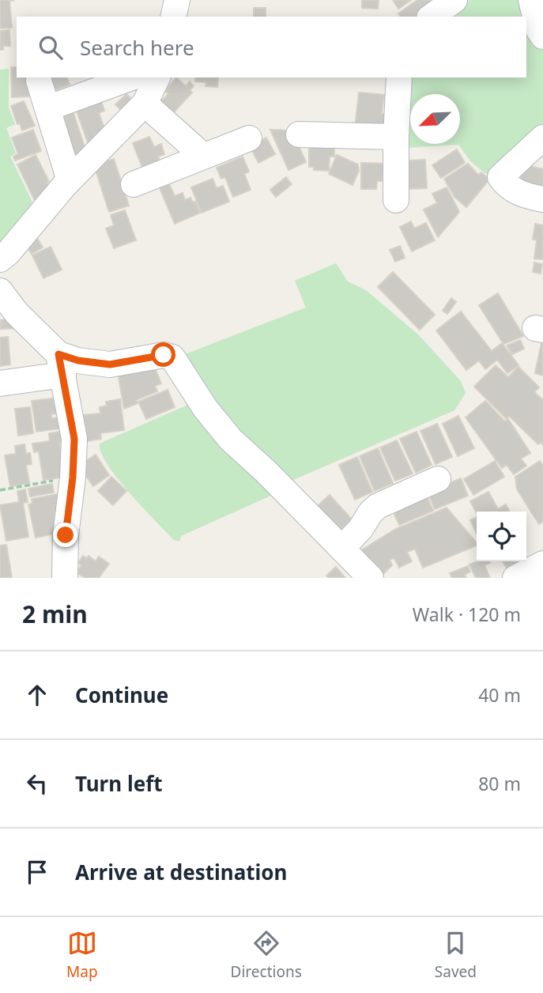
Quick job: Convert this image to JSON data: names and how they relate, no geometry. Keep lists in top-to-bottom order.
{
  "north": "bottom left",
  "page": {
    "search": "Search here",
    "heading": ["2 min", "Walk · 120 m"],
    "list": [
      ["Continue", "40 m"],
      ["Turn left", "80 m"],
      "Arrive at destination"
    ],
    "nav": ["Map", "Directions", "Saved"]
  }
}
